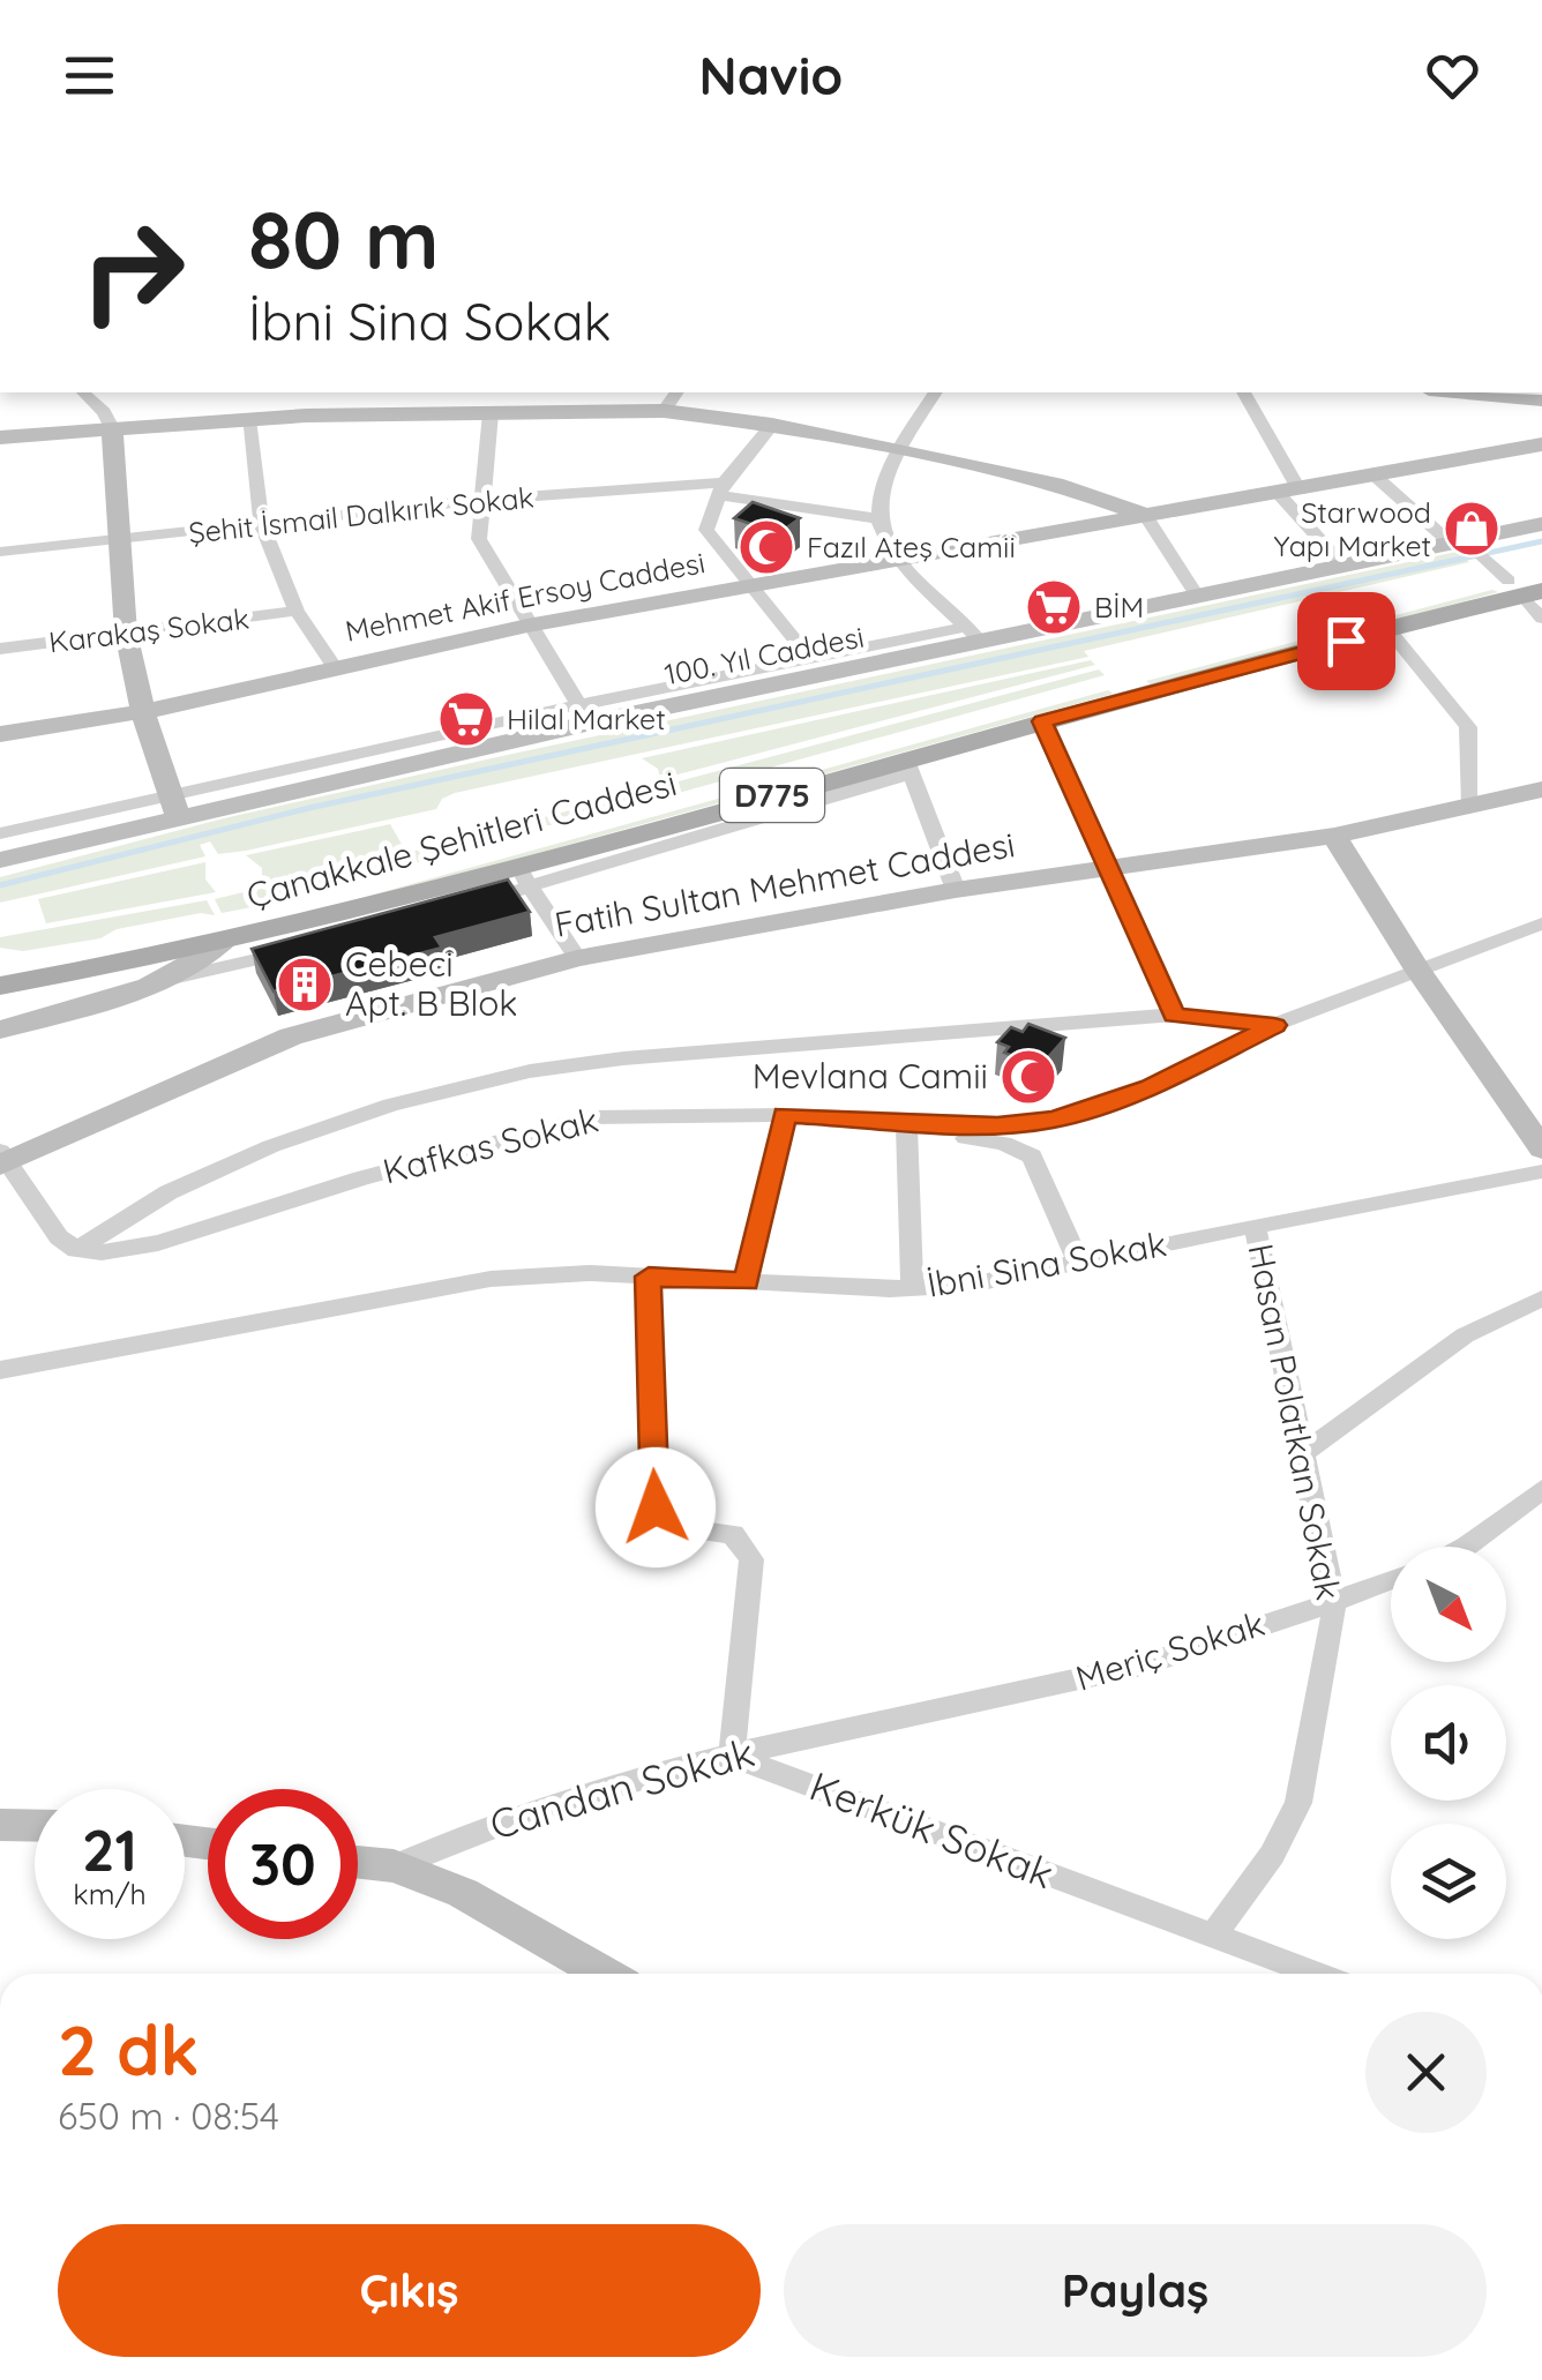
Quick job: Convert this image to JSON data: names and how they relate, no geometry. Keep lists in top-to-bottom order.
{
  "streets": {
    "main road": ["D775", "Çanakkale Şehitleri Caddesi"],
    "street": [
      "Şehit İsmail Dalkırık Sokak",
      "Mehmet Akif Ersoy Caddesi",
      "Karakaş Sokak",
      "100. Yıl Caddesi",
      "Fatih Sultan Mehmet Caddesi",
      "Kafkas Sokak",
      "İbni Sina Sokak",
      "Hasan Polatkan Sokak",
      "Meriç Sokak",
      "Candan Sokak",
      "Kerkük Sokak"
    ]
  },
  "crossings": [
    ["İbni Sina Sokak", "Hasan Polatkan Sokak"],
    ["Hasan Polatkan Sokak", "Meriç Sokak"],
    ["Hasan Polatkan Sokak", "Kerkük Sokak"],
    ["Meriç Sokak", "Candan Sokak"],
    ["Candan Sokak", "Kerkük Sokak"]
  ],
  "places": {
    "shop": ["Starwood Yapı Market"],
    "mosque": ["Fazıl Ateş Camii", "Mevlana Camii"],
    "supermarket": ["BİM", "Hilal Market"],
    "building": ["Cebeci Apt. B Blok"]
  },
  "north": "bottom right",
  "page": {
    "header": "Navio",
    "turn": ["80 m", "İbni Sina Sokak"],
    "speed": "21 km/h",
    "limit": "30",
    "heading": ["2 dk", "650 m · 08:54"],
    "buttons": ["Çıkış", "Paylaş"]
  }
}
